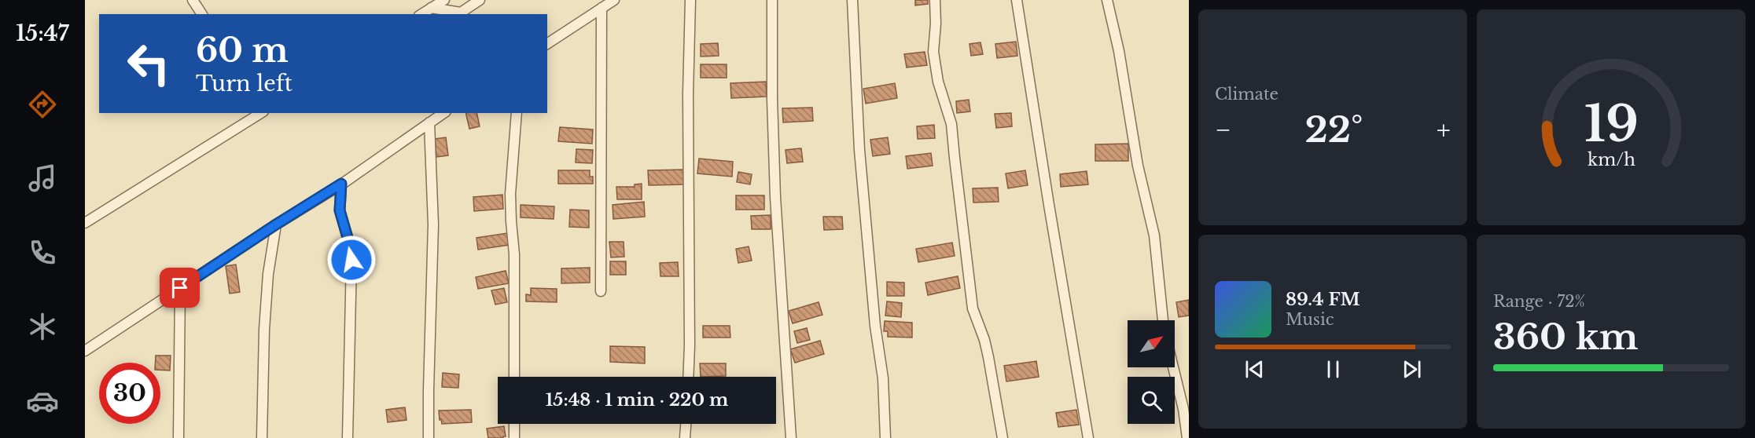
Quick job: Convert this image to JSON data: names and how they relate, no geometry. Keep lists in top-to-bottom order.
{
  "north": "top right",
  "page": {
    "tabs": "15:47",
    "tile": [
      "Climate",
      ["Range · 72%", "360 km"]
    ],
    "turn": ["60 m", "Turn left"],
    "heat": ["−", "22°", "+"],
    "song": ["89.4 FM", "Music"],
    "limit": "30",
    "trip": "15:48 · 1 min · 220 m",
    "gauge": ["19", "km/h"]
  }
}
